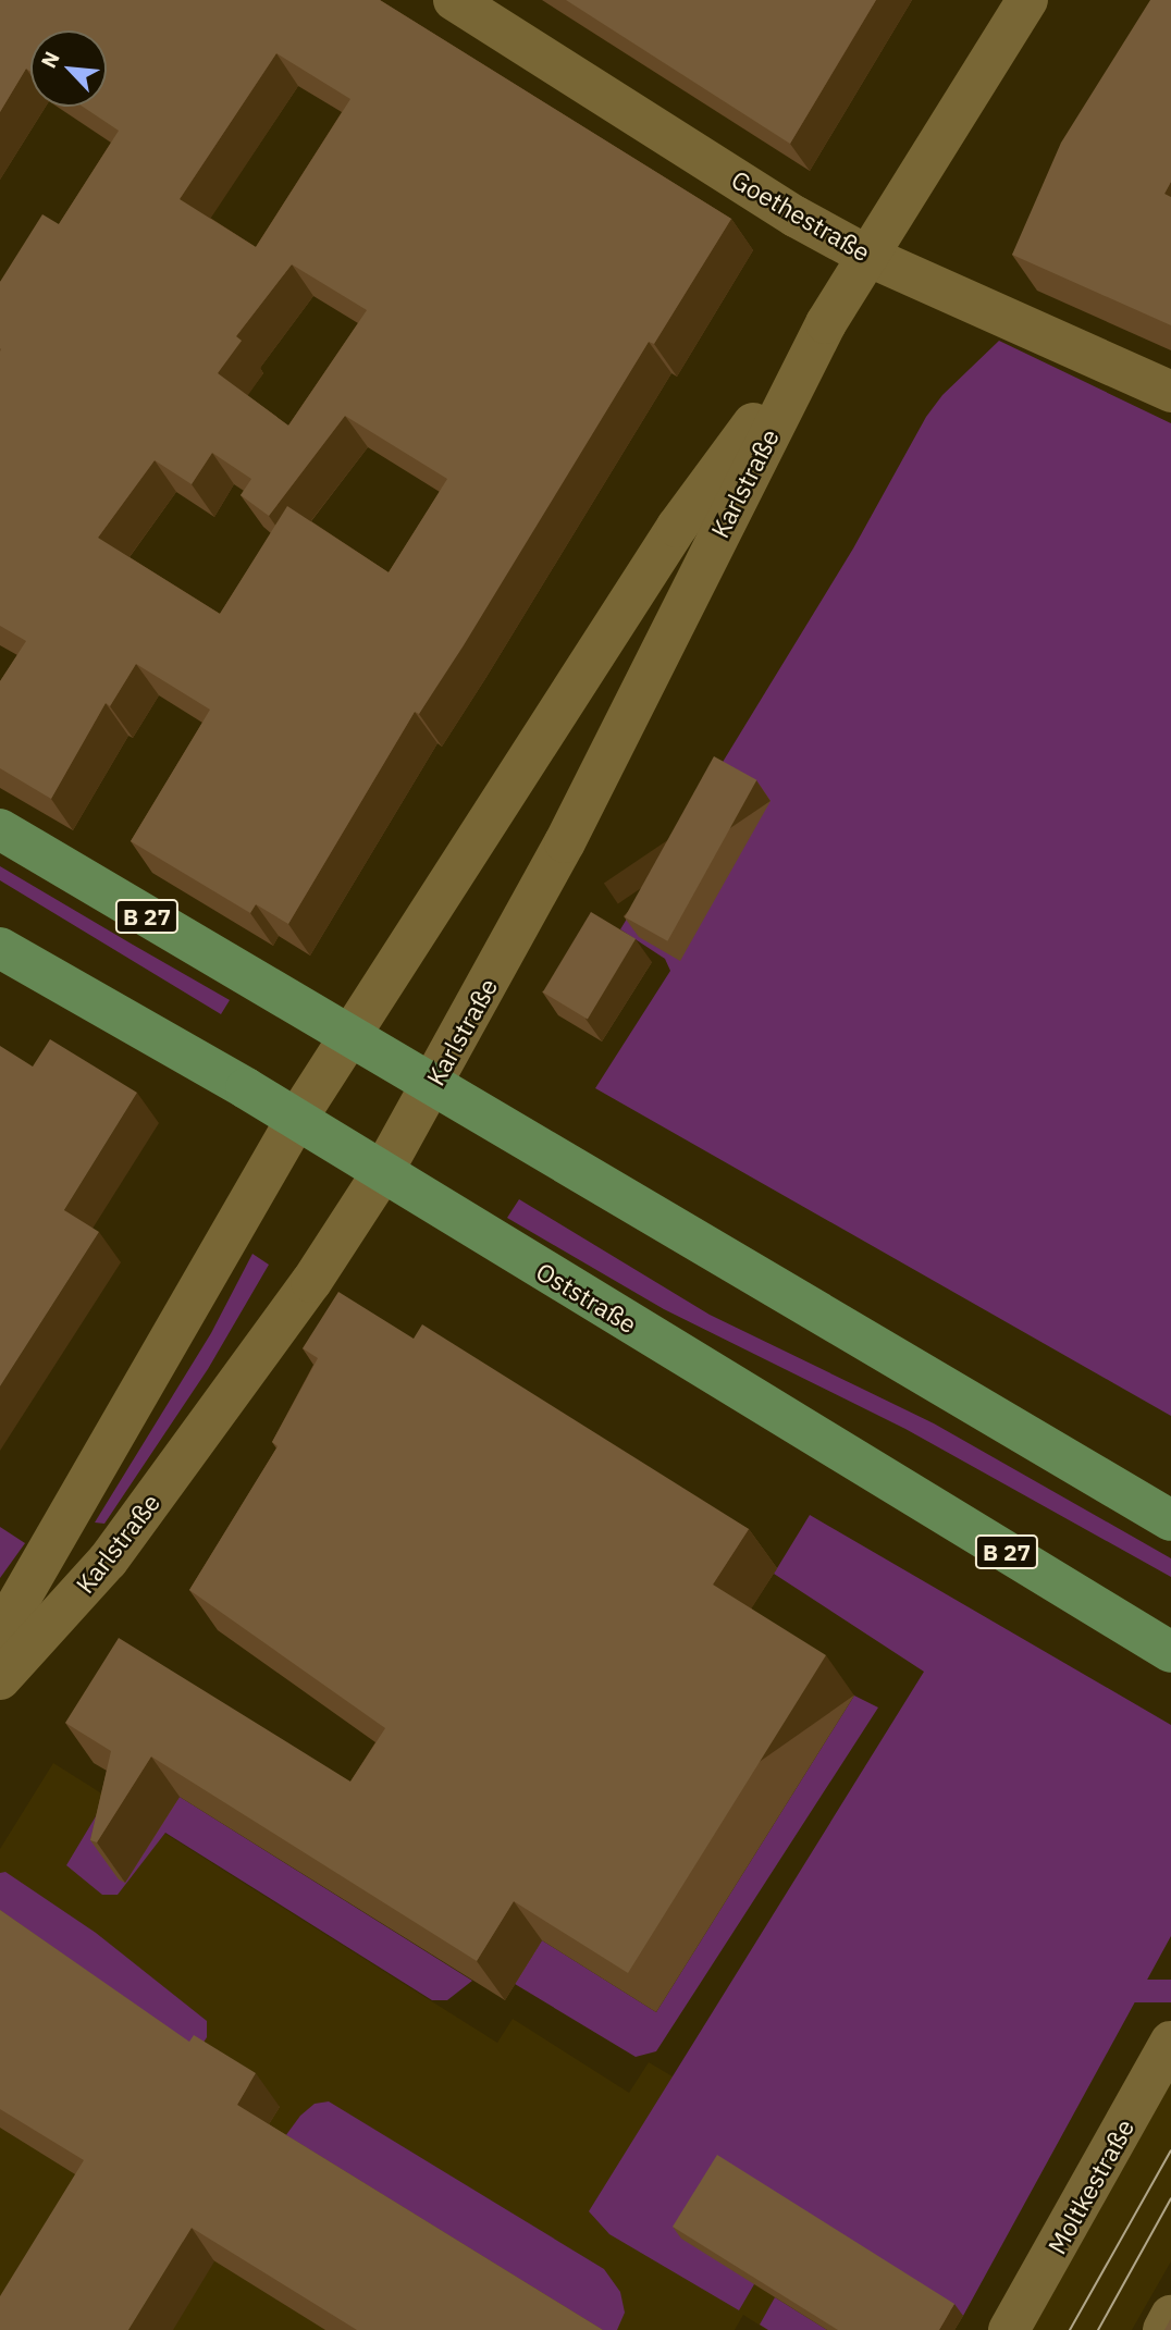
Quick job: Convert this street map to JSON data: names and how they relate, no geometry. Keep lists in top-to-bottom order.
{
  "streets": {
    "main road": ["B 27", "Oststraße"],
    "street": ["Goethestraße", "Karlstraße", "Moltkestraße"]
  },
  "crossings": [
    ["Goethestraße", "Karlstraße"],
    ["Karlstraße", "B 27"],
    ["Karlstraße", "Oststraße"]
  ],
  "north": "top left"
}
